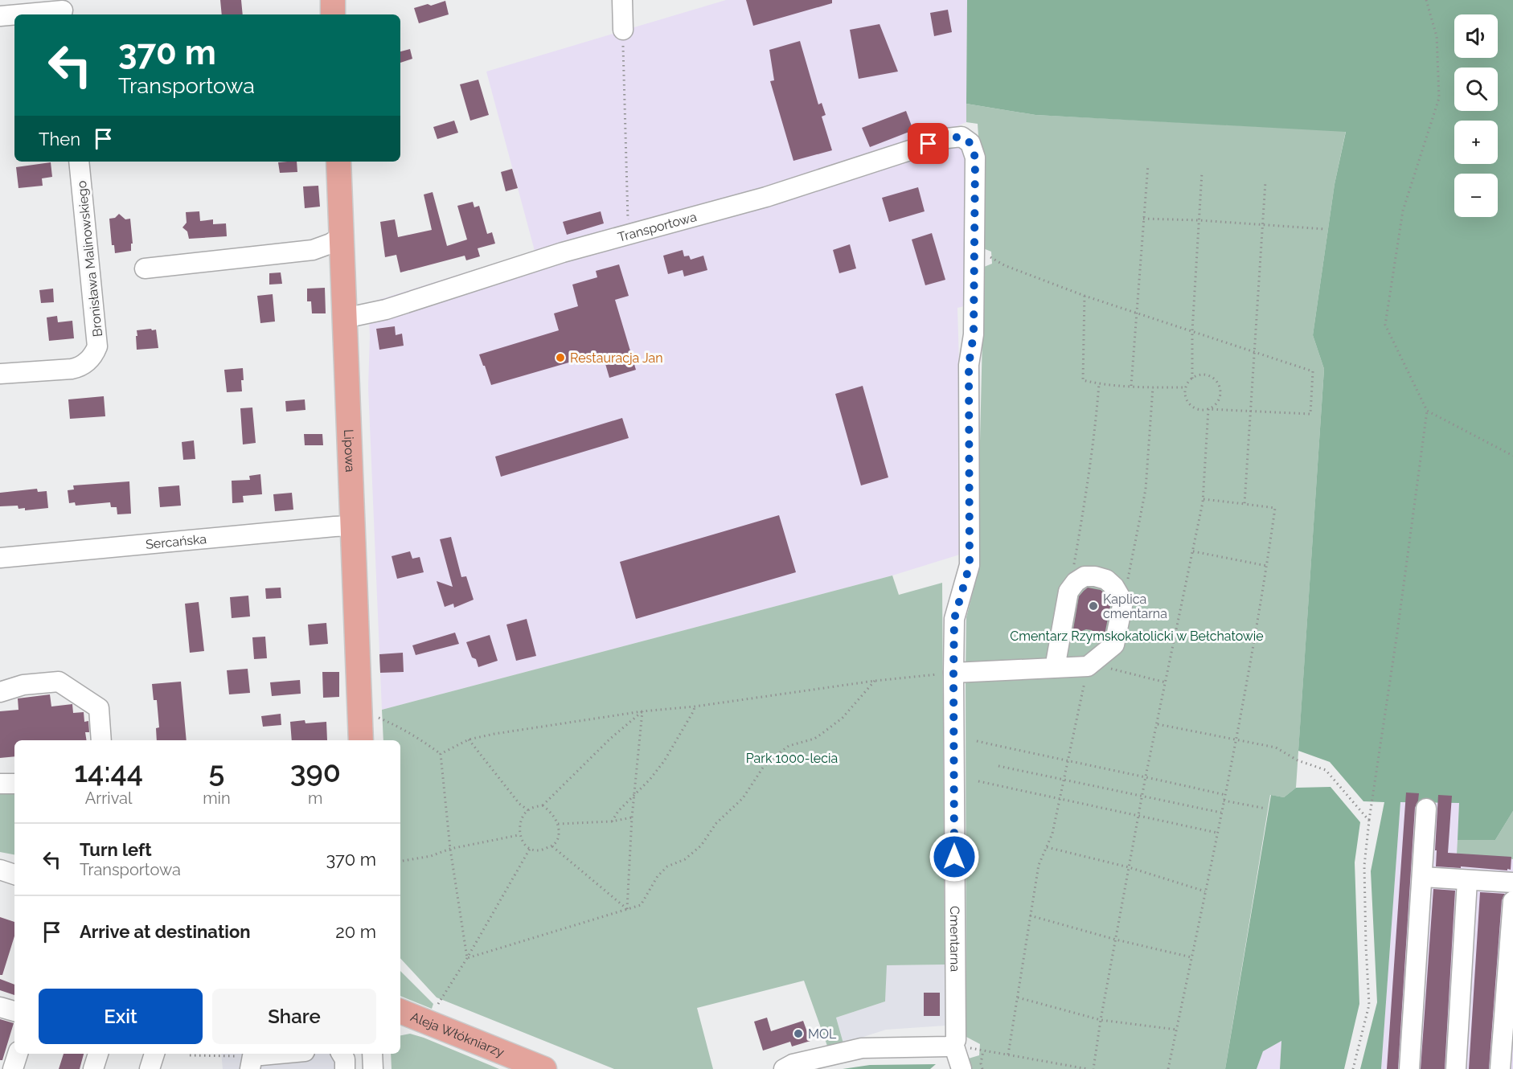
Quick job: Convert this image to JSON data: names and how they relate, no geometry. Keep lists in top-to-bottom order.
{
  "streets": {
    "main road": ["Lipowa", "Aleja Włókniarzy"],
    "street": [
      "Transportowa",
      "Bronisława Malinowskiego",
      "Sercańska",
      "Cmentarna"
    ]
  },
  "crossings": [
    ["Transportowa", "Lipowa"],
    ["Transportowa", "Cmentarna"],
    ["Lipowa", "Sercańska"]
  ],
  "parks": ["Cmentarz Rzymskokatolicki w Bełchatowie", "Park 1000-lecia"],
  "places": ["Restauracja Jan", "Kaplica cmentarna", "MOL"],
  "page": {
    "map_buttons": ["+", "−"],
    "turn": ["370 m", "Transportowa"],
    "then": "Then",
    "eta": [
      "14:44",
      "Arrival",
      "5",
      "min",
      "390",
      "m"
    ],
    "list": [
      {
        "name": "Turn left",
        "note": "Transportowa",
        "value": "370 m"
      },
      {
        "name": "Arrive at destination",
        "value": "20 m"
      }
    ],
    "buttons": ["Exit", "Share"]
  }
}
